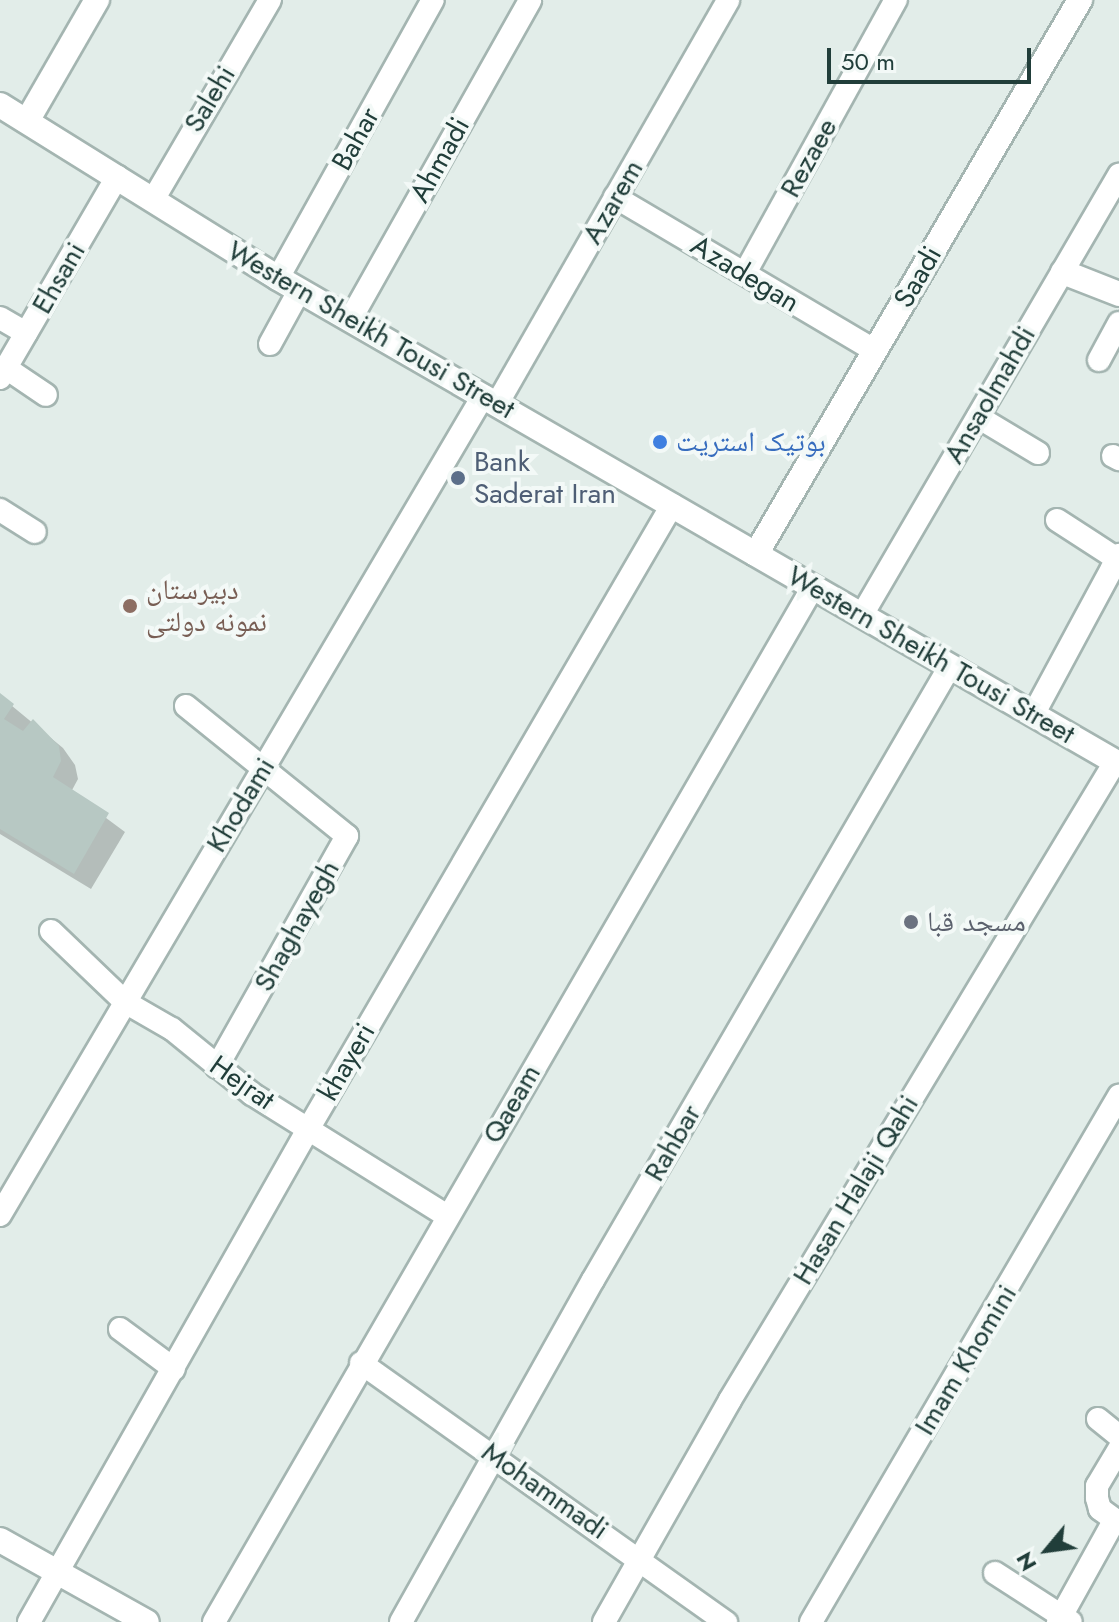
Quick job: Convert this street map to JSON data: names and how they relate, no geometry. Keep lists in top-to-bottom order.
{
  "streets": {
    "main road": ["Saadi", "Western Sheikh Tousi Street"],
    "street": [
      "Salehi",
      "Bahar",
      "Rezaee",
      "Ahmadi",
      "Azarem",
      "Azadegan",
      "Ehsani",
      "Ansaolmahdi",
      "Khodami",
      "Shaghayegh",
      "khayeri",
      "Hejrat",
      "Qaeam",
      "Rahbar",
      "Hasan Halaji Qahi",
      "Imam Khomini",
      "Mohammadi"
    ]
  },
  "crossings": [
    ["Salehi", "Western Sheikh Tousi Street"],
    ["Bahar", "Western Sheikh Tousi Street"],
    ["Rezaee", "Azadegan"],
    ["Ahmadi", "Western Sheikh Tousi Street"],
    ["Azarem", "Azadegan"],
    ["Azarem", "Western Sheikh Tousi Street"],
    ["Azarem", "Khodami"],
    ["Azadegan", "Saadi"],
    ["Saadi", "Western Sheikh Tousi Street"],
    ["Ehsani", "Western Sheikh Tousi Street"],
    ["Western Sheikh Tousi Street", "Ansaolmahdi"],
    ["Western Sheikh Tousi Street", "Khodami"],
    ["Western Sheikh Tousi Street", "khayeri"],
    ["Western Sheikh Tousi Street", "Qaeam"],
    ["Western Sheikh Tousi Street", "Rahbar"],
    ["Western Sheikh Tousi Street", "Hasan Halaji Qahi"],
    ["Khodami", "Shaghayegh"],
    ["Khodami", "Hejrat"],
    ["Shaghayegh", "Hejrat"],
    ["khayeri", "Hejrat"],
    ["Hejrat", "Qaeam"],
    ["Qaeam", "Mohammadi"],
    ["Rahbar", "Mohammadi"],
    ["Hasan Halaji Qahi", "Mohammadi"]
  ],
  "places": [
    "بوتیک استریت",
    "Bank Saderat Iran",
    "دبیرستان نمونه دولتی",
    "مسجد قبا"
  ],
  "scale_bar": "50 m",
  "north": "bottom left"
}
